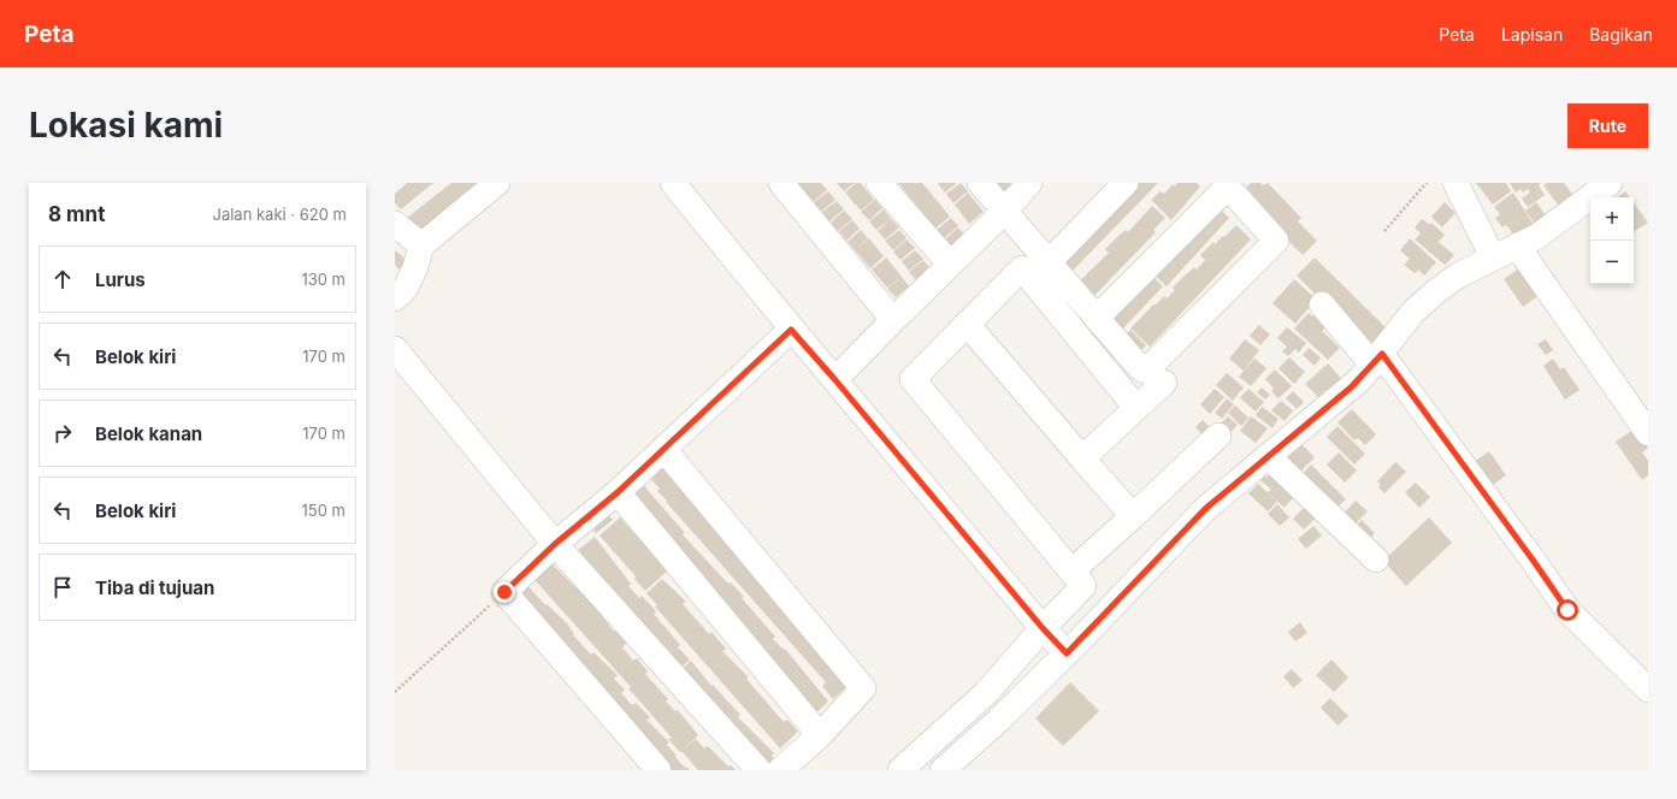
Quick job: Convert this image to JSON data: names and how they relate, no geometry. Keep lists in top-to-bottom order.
{
  "page": {
    "header": "Peta",
    "nav": ["Peta", "Lapisan", "Bagikan"],
    "buttons": "Rute",
    "title": "Lokasi kami",
    "heading": ["8 mnt", "Jalan kaki · 620 m"],
    "map_buttons": ["+", "−"],
    "list": [
      ["Lurus", "130 m"],
      ["Belok kiri", "170 m"],
      ["Belok kanan", "170 m"],
      ["Belok kiri", "150 m"],
      "Tiba di tujuan"
    ]
  }
}
